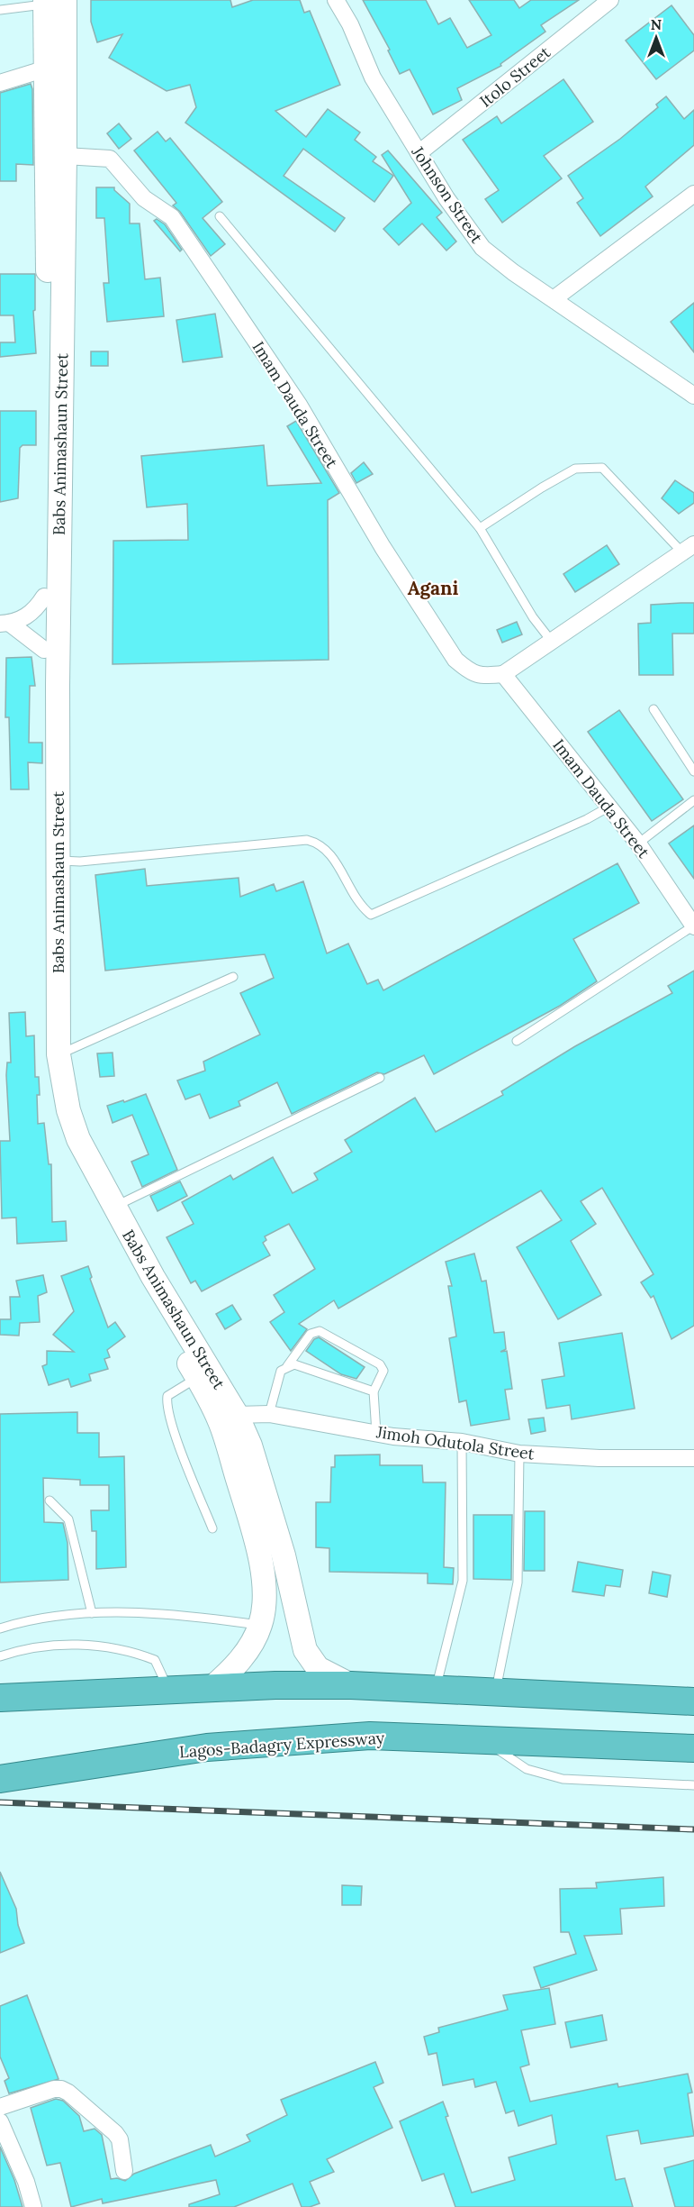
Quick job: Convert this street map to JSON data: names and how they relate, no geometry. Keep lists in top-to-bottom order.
{
  "streets": {
    "highway": ["Lagos-Badagry Expressway"],
    "main road": ["Babs Animashaun Street"],
    "street": [
      "Itolo Street",
      "Johnson Street",
      "Imam Dauda Street",
      "Jimoh Odutola Street"
    ]
  },
  "crossings": [
    ["Itolo Street", "Johnson Street"],
    ["Imam Dauda Street", "Babs Animashaun Street"],
    ["Babs Animashaun Street", "Jimoh Odutola Street"]
  ],
  "districts": ["Agani"],
  "north": "top"
}
